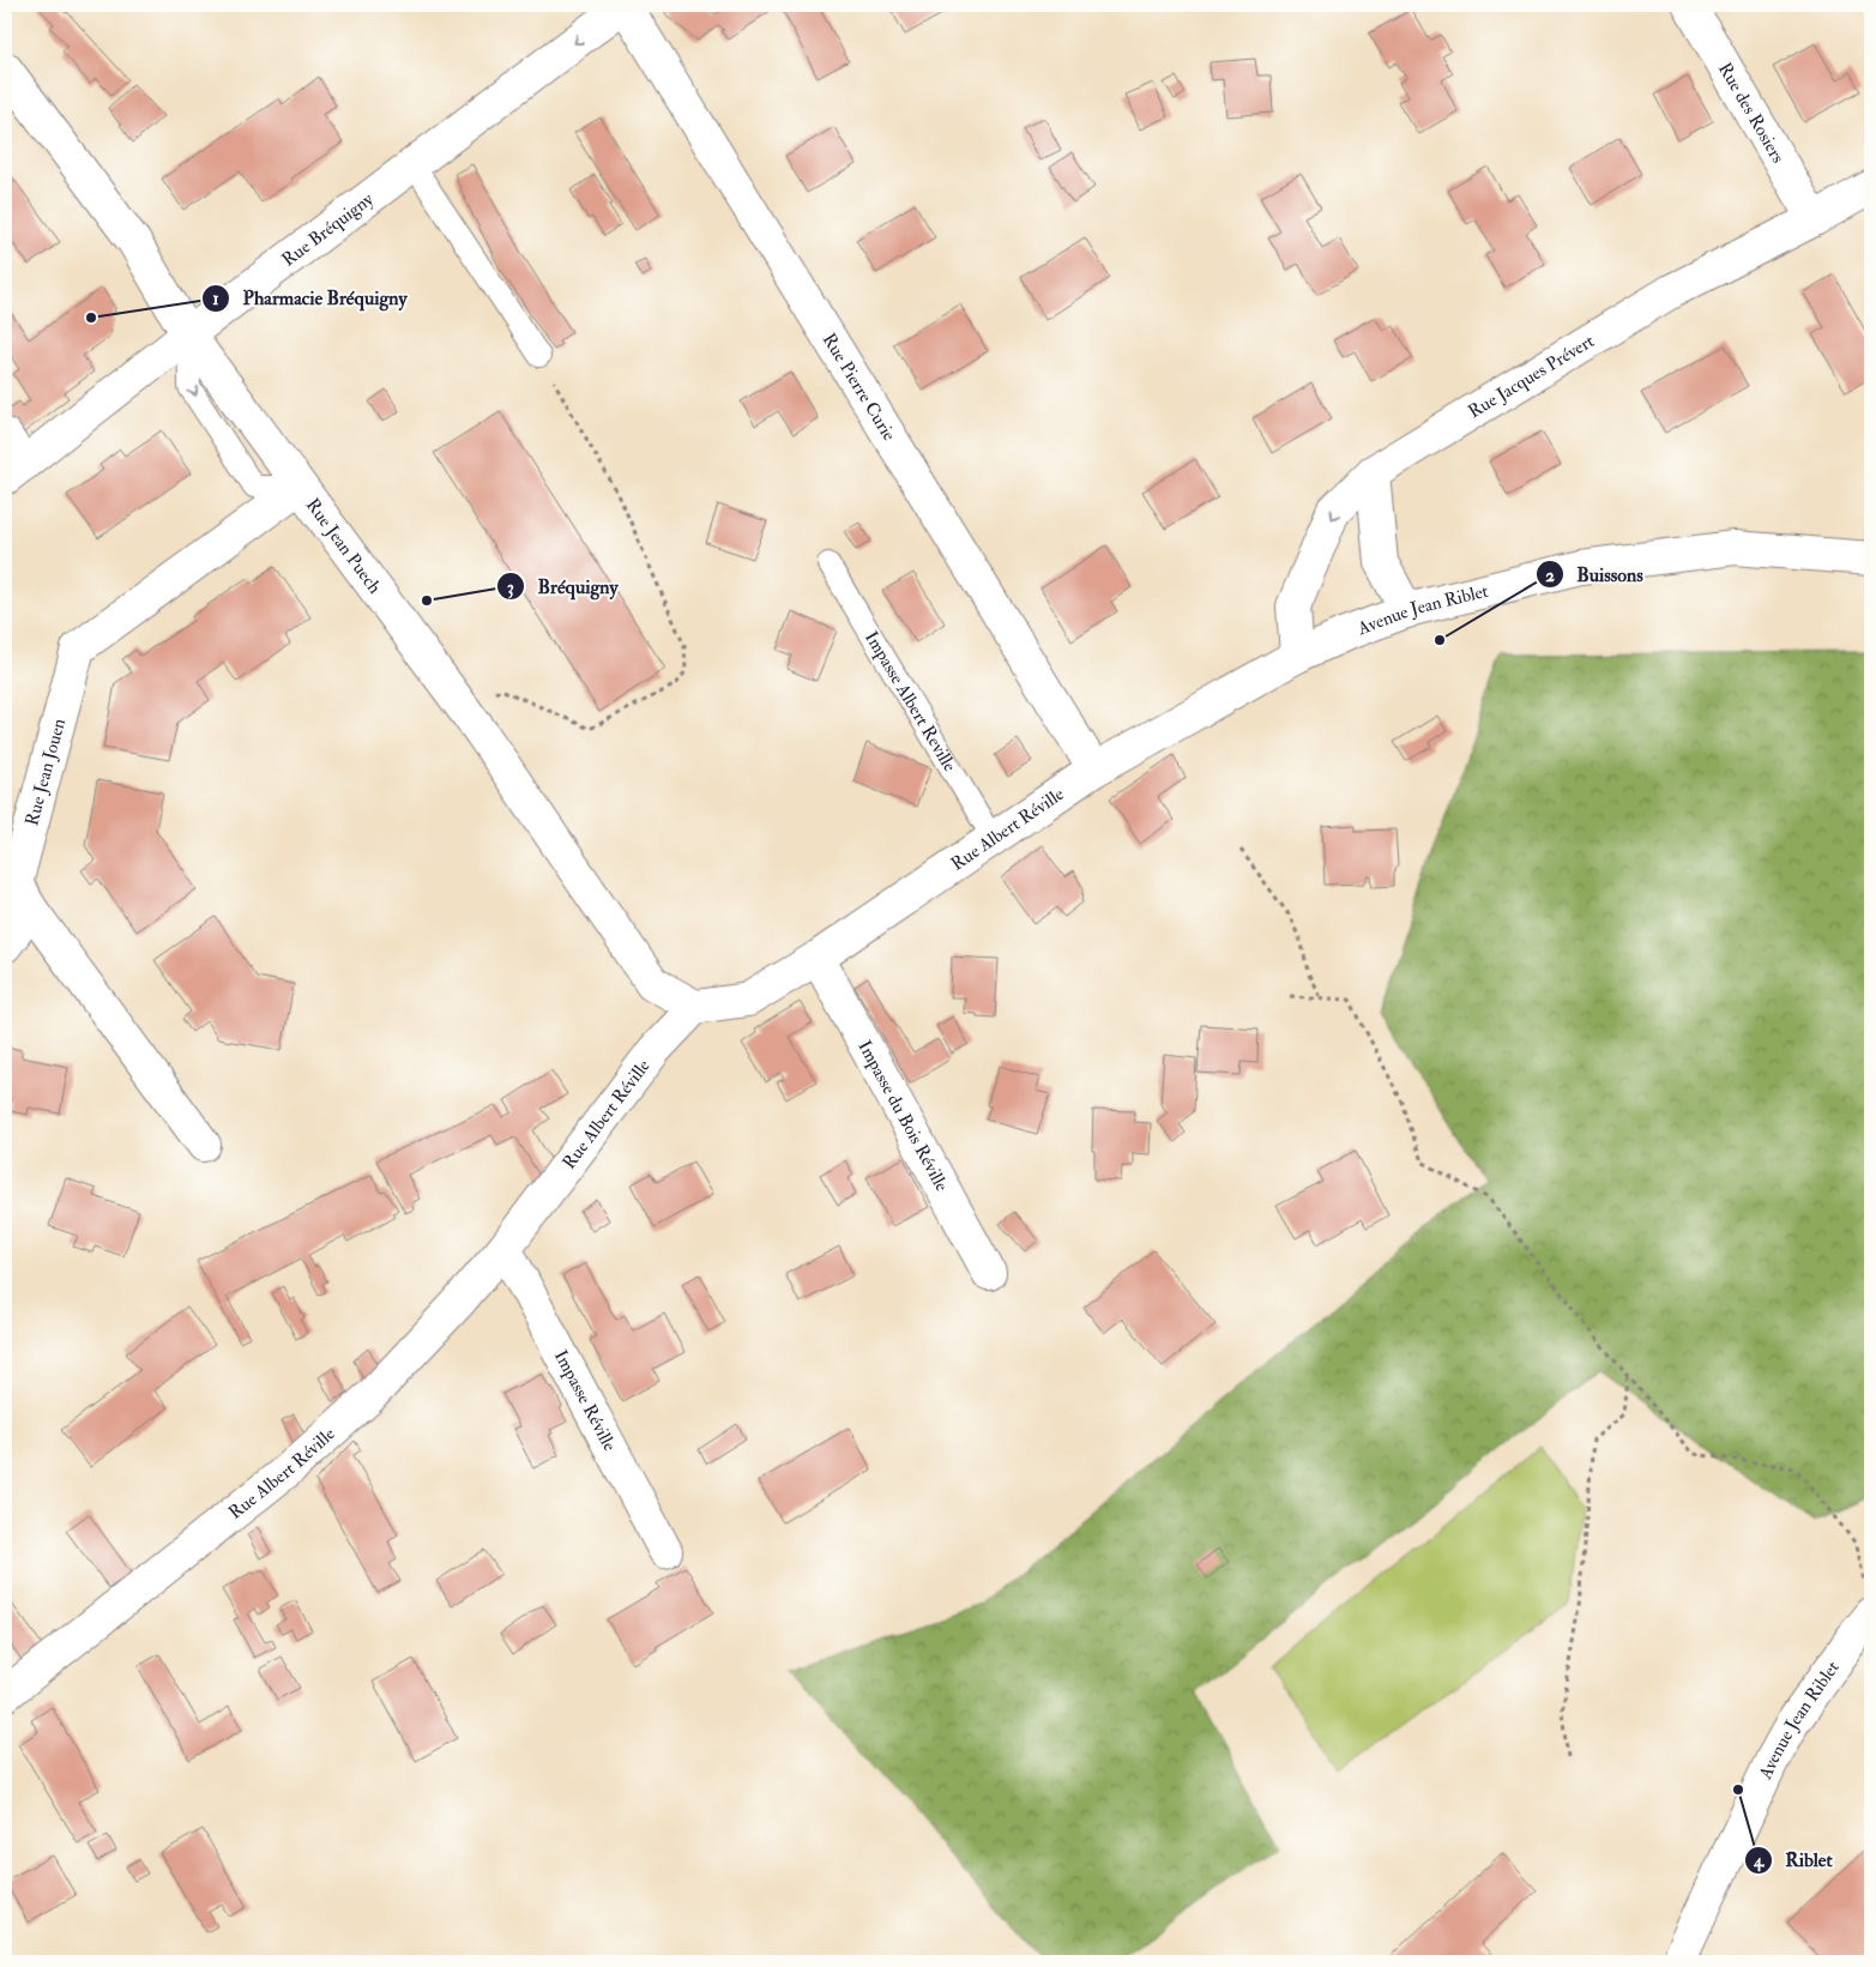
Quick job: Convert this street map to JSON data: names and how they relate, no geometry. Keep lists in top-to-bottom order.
{
  "streets": {
    "street": [
      "Rue des Rosiers",
      "Rue Bréquigny",
      "Rue Jacques Prévert",
      "Rue Pierre Curie",
      "Rue Jean Puech",
      "Avenue Jean Riblet",
      "Rue Jean Jouen",
      "Rue Albert Réville",
      "Impasse du Bois Réville",
      "Impasse Réville"
    ],
    "lane": ["Impasse Albert Reville"]
  },
  "crossings": [
    ["Rue des Rosiers", "Rue Jacques Prévert"],
    ["Rue Bréquigny", "Rue Pierre Curie"],
    ["Rue Bréquigny", "Rue Jean Puech"],
    ["Rue Jacques Prévert", "Avenue Jean Riblet"],
    ["Rue Jacques Prévert", "Rue Albert Réville"],
    ["Rue Pierre Curie", "Rue Albert Réville"],
    ["Rue Jean Puech", "Rue Jean Jouen"],
    ["Rue Jean Puech", "Rue Albert Réville"],
    ["Avenue Jean Riblet", "Rue Albert Réville"],
    ["Impasse Albert Reville", "Rue Albert Réville"],
    ["Rue Albert Réville", "Impasse du Bois Réville"],
    ["Rue Albert Réville", "Impasse Réville"]
  ],
  "places": [
    "Pharmacie Bréquigny",
    "Bréquigny",
    "Buissons",
    "Riblet"
  ]
}
